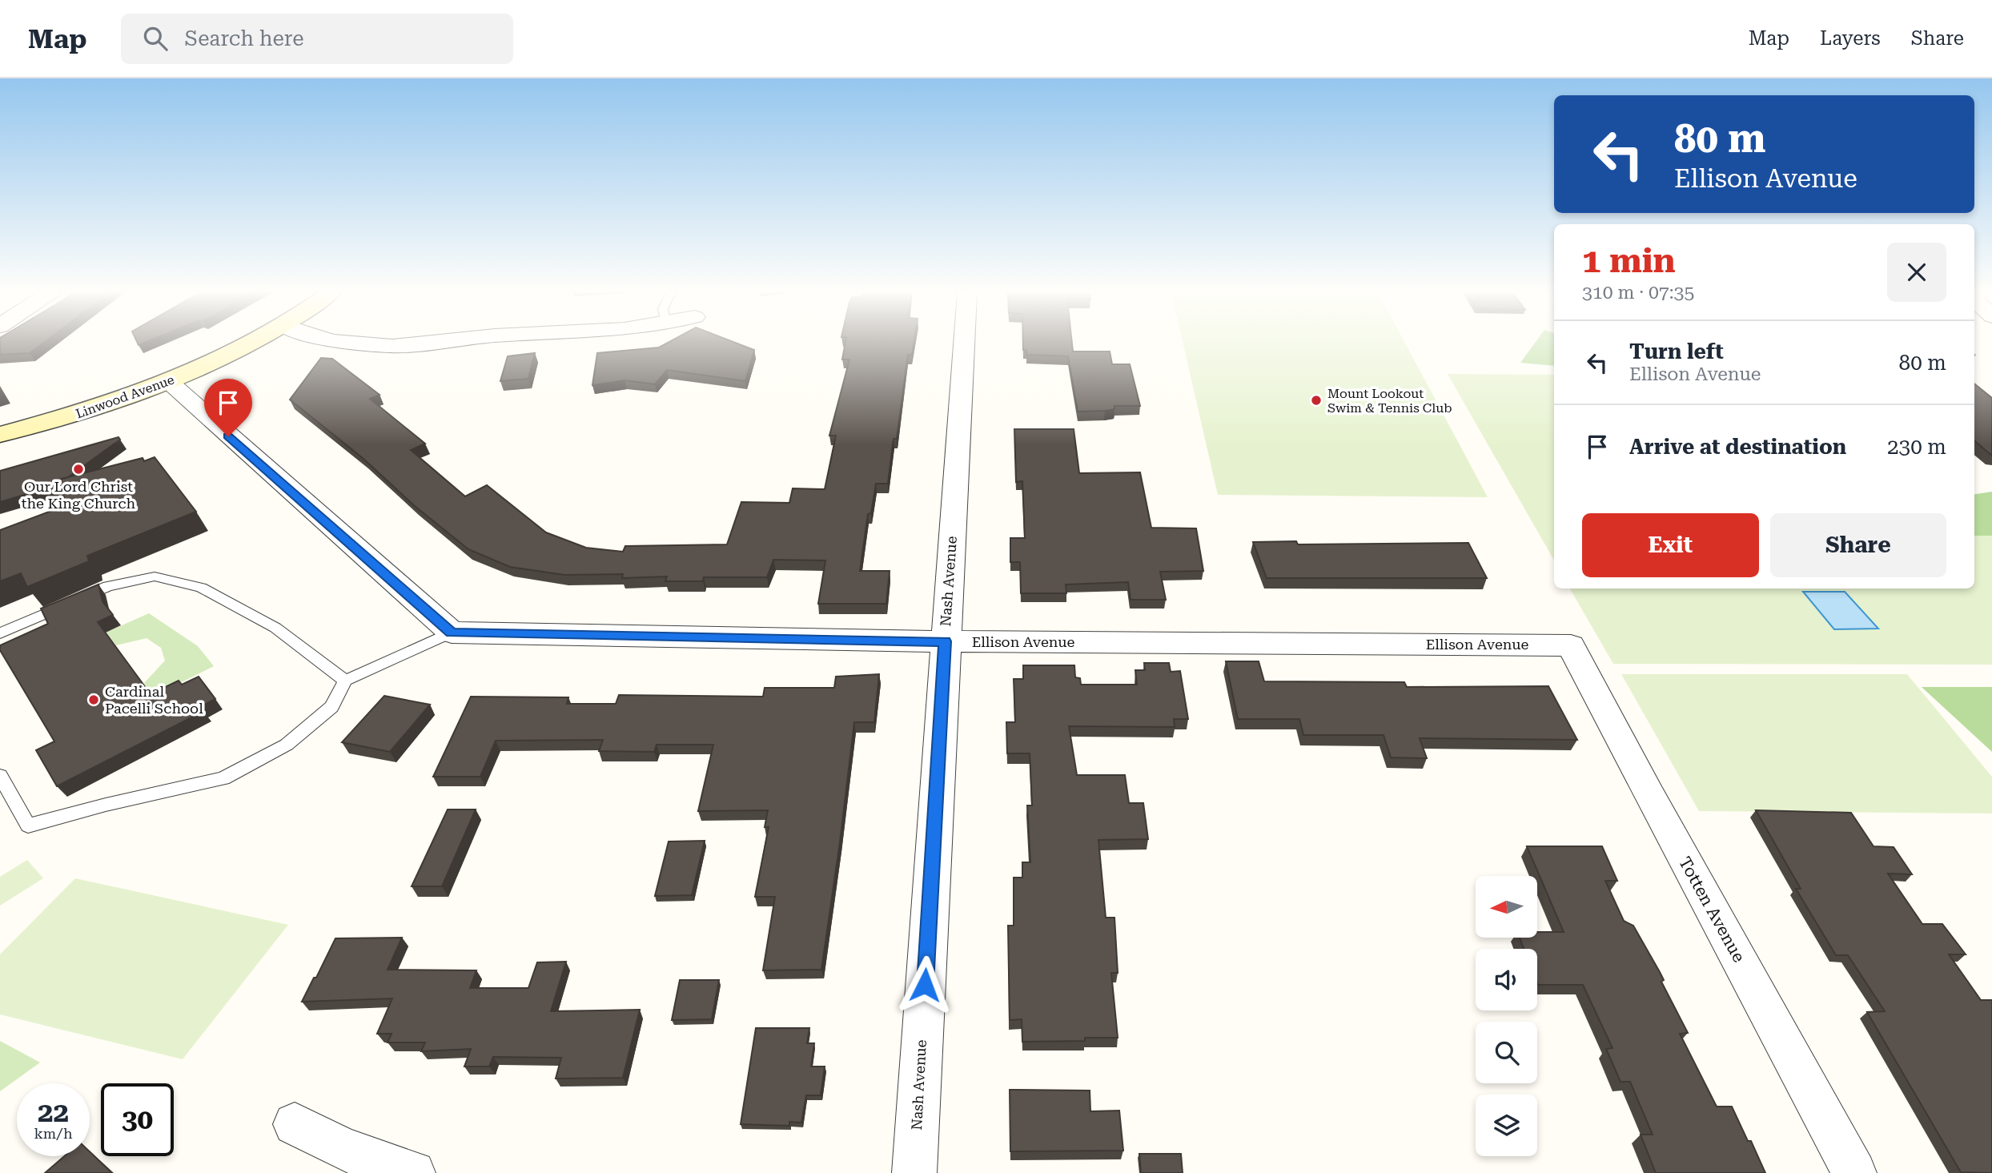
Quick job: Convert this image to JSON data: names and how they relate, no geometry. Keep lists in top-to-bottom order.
{
  "streets": {
    "main road": ["Linwood Avenue"],
    "street": ["Nash Avenue", "Ellison Avenue", "Totten Avenue"]
  },
  "crossings": [
    ["Nash Avenue", "Ellison Avenue"],
    ["Ellison Avenue", "Totten Avenue"]
  ],
  "places": ["Mount Lookout Swim & Tennis Club", "Our Lord Christ the King Church", "Cardinal Pacelli School"],
  "north": "left",
  "page": {
    "header": "Map",
    "search": "Search here",
    "nav": ["Map", "Layers", "Share"],
    "turn": ["80 m", "Ellison Avenue"],
    "heading": ["1 min", "310 m · 07:35"],
    "list": [
      {
        "name": "Turn left",
        "note": "Ellison Avenue",
        "value": "80 m"
      },
      {
        "name": "Arrive at destination",
        "value": "230 m"
      }
    ],
    "buttons": ["Exit", "Share"],
    "speed": "22 km/h",
    "limit": "30"
  }
}
